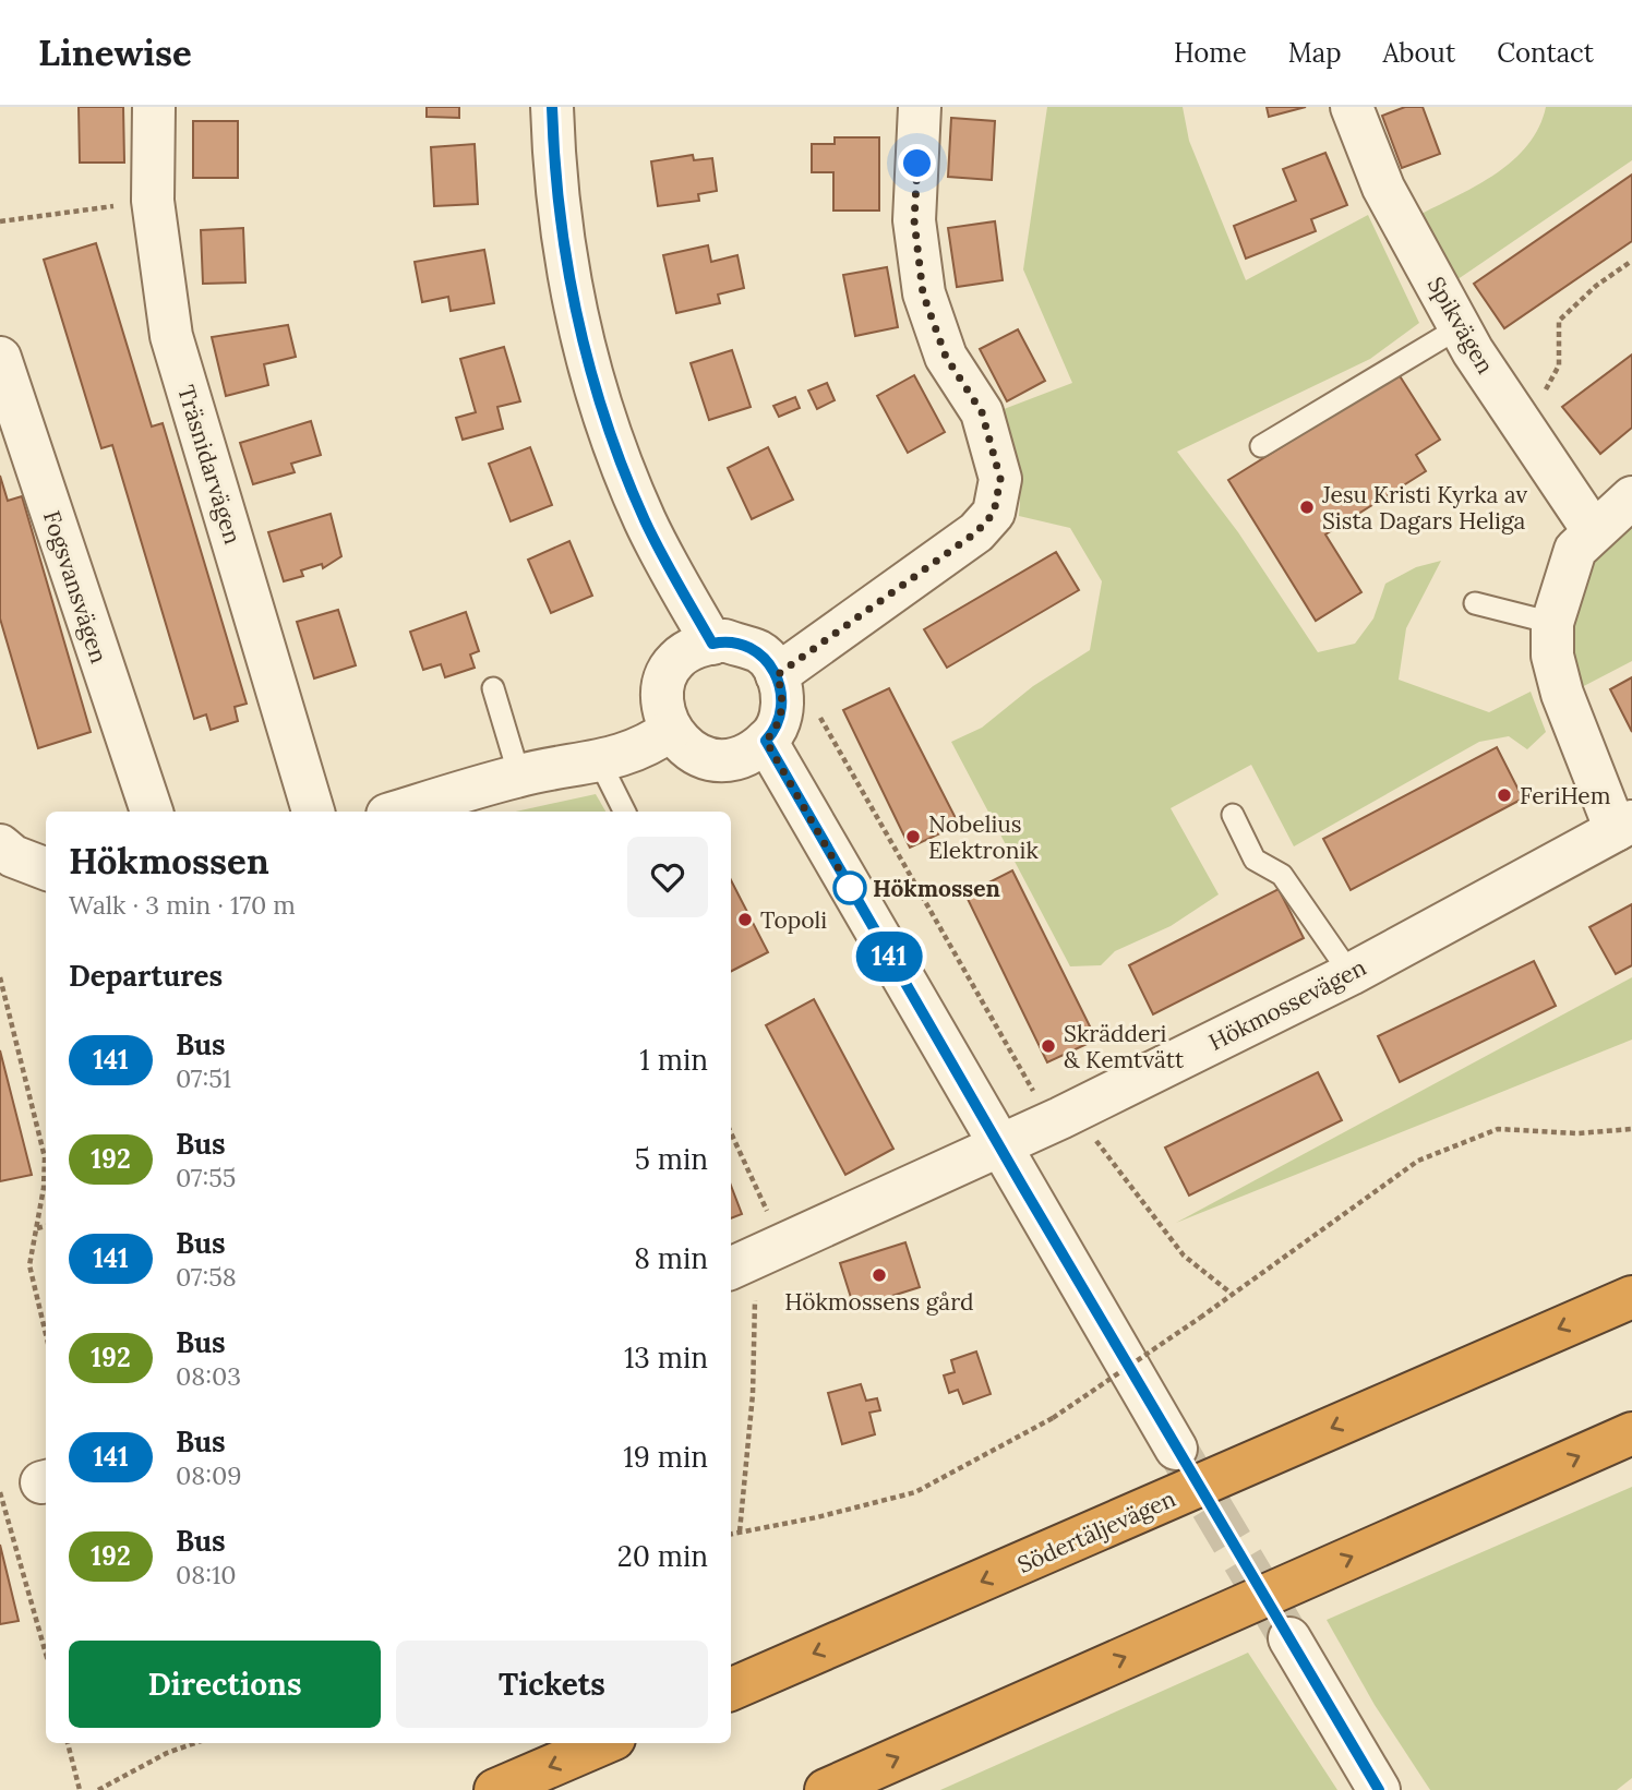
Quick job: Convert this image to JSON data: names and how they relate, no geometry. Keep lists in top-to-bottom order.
{
  "streets": {
    "highway": ["Södertäljevägen"],
    "street": [
      "Spikvägen",
      "Träsnidarvägen",
      "Fogsvansvägen",
      "Hökmossevägen"
    ]
  },
  "places": [
    "Jesu Kristi Kyrka av Sista Dagars Heliga",
    "FeriHem",
    "Nobelius Elektronik",
    "Hökmossen",
    "Topoli",
    "Skrädderi & Kemtvätt",
    "Hökmossens gård"
  ],
  "lines": ["bus line 141"],
  "page": {
    "header": "Linewise",
    "nav": [
      "Home",
      "Map",
      "About",
      "Contact"
    ],
    "on_map": "141",
    "heading": [
      ["Hökmossen", "Walk · 3 min · 170 m"],
      "Departures"
    ],
    "list": [
      {
        "mark": "141",
        "name": "Bus",
        "note": "07:51",
        "value": "1 min"
      },
      {
        "mark": "192",
        "name": "Bus",
        "note": "07:55",
        "value": "5 min"
      },
      {
        "mark": "141",
        "name": "Bus",
        "note": "07:58",
        "value": "8 min"
      },
      {
        "mark": "192",
        "name": "Bus",
        "note": "08:03",
        "value": "13 min"
      },
      {
        "mark": "141",
        "name": "Bus",
        "note": "08:09",
        "value": "19 min"
      },
      {
        "mark": "192",
        "name": "Bus",
        "note": "08:10",
        "value": "20 min"
      }
    ],
    "buttons": ["Directions", "Tickets"]
  }
}
